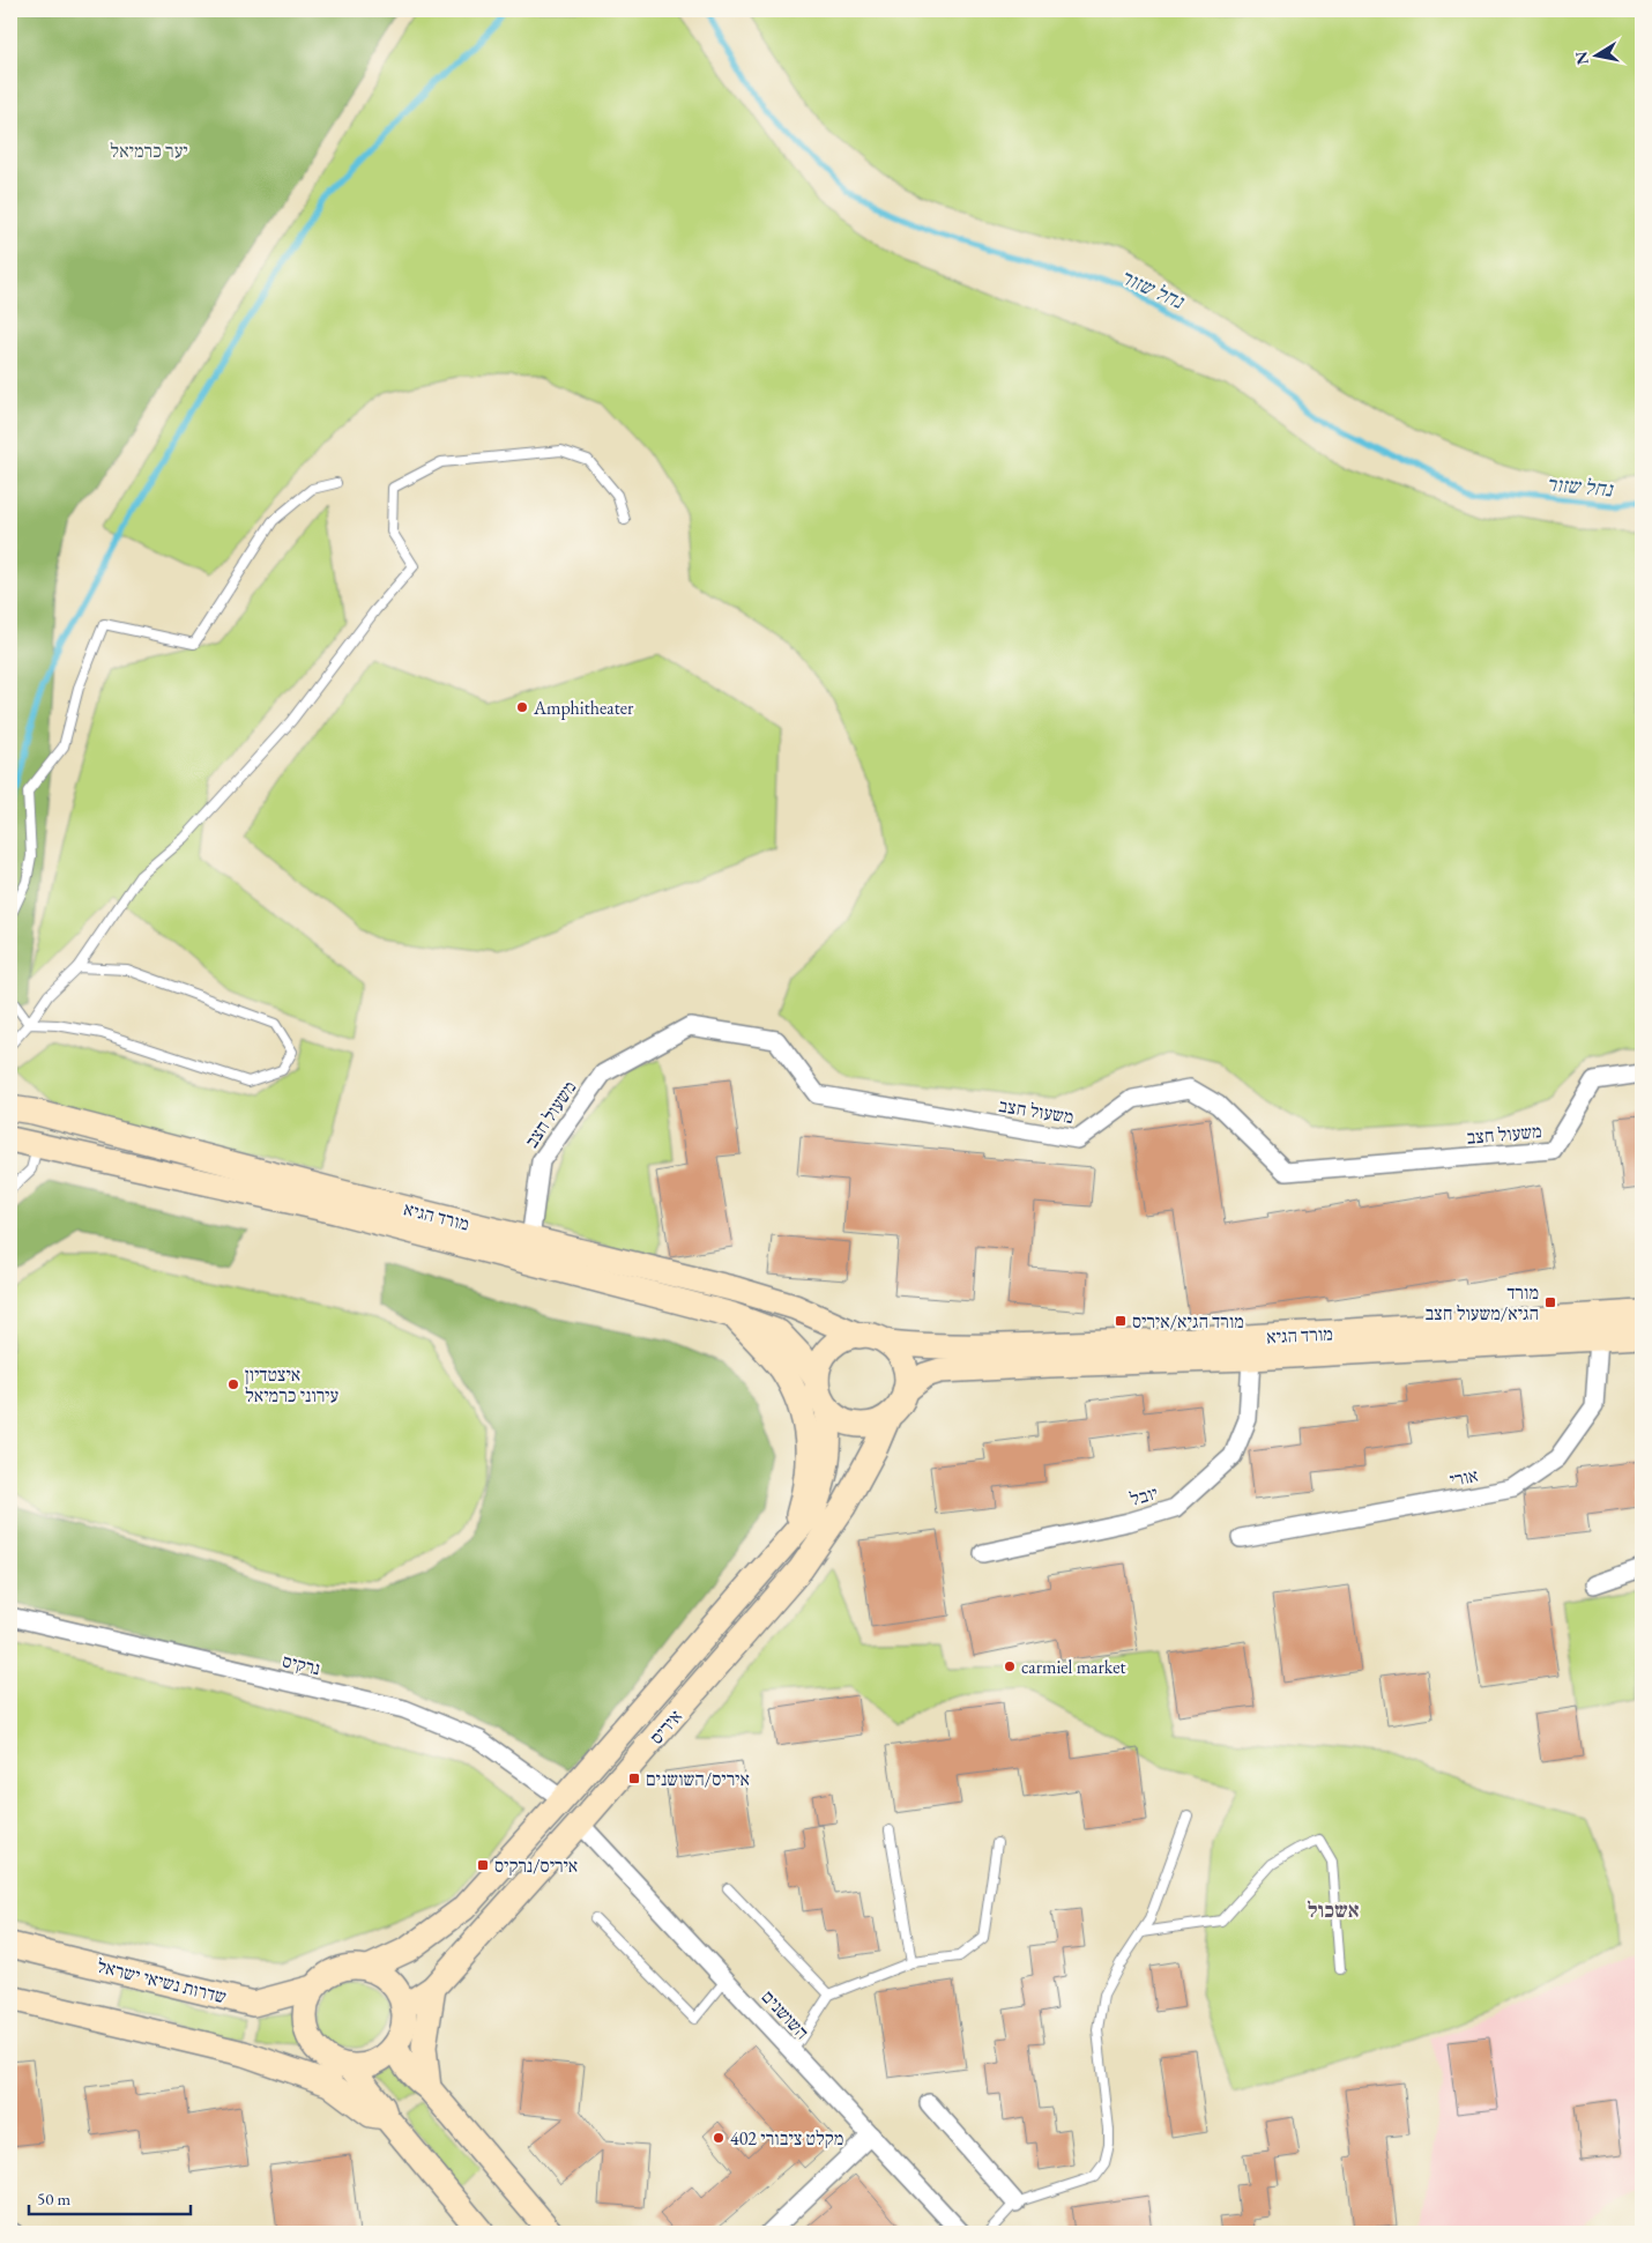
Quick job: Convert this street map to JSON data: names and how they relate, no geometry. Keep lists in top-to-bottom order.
{
  "streets": {
    "street": [
      "משעול חצב",
      "מורד הגיא",
      "אורי",
      "יובל",
      "נרקיס",
      "איריס",
      "שדרות נשיאי ישראל",
      "השושנים"
    ]
  },
  "crossings": [
    ["משעול חצב", "מורד הגיא"],
    ["מורד הגיא", "אורי"],
    ["מורד הגיא", "יובל"],
    ["מורד הגיא", "איריס"],
    ["נרקיס", "איריס"],
    ["איריס", "שדרות נשיאי ישראל"],
    ["איריס", "השושנים"]
  ],
  "districts": ["אשכול"],
  "water": ["נחל שזור"],
  "parks": ["יער כרמיאל"],
  "places": {
    "other": [
      "Amphitheater",
      "איצטדיון עירוני כרמיאל",
      "carmiel market",
      "מקלט ציבורי 402"
    ],
    "transit": [
      "מורד הגיא/משעול חצב",
      "מורד הגיא/איריס",
      "איריס/השושנים",
      "איריס/נרקיס"
    ]
  },
  "scale_bar": "50 m",
  "north": "left"
}
